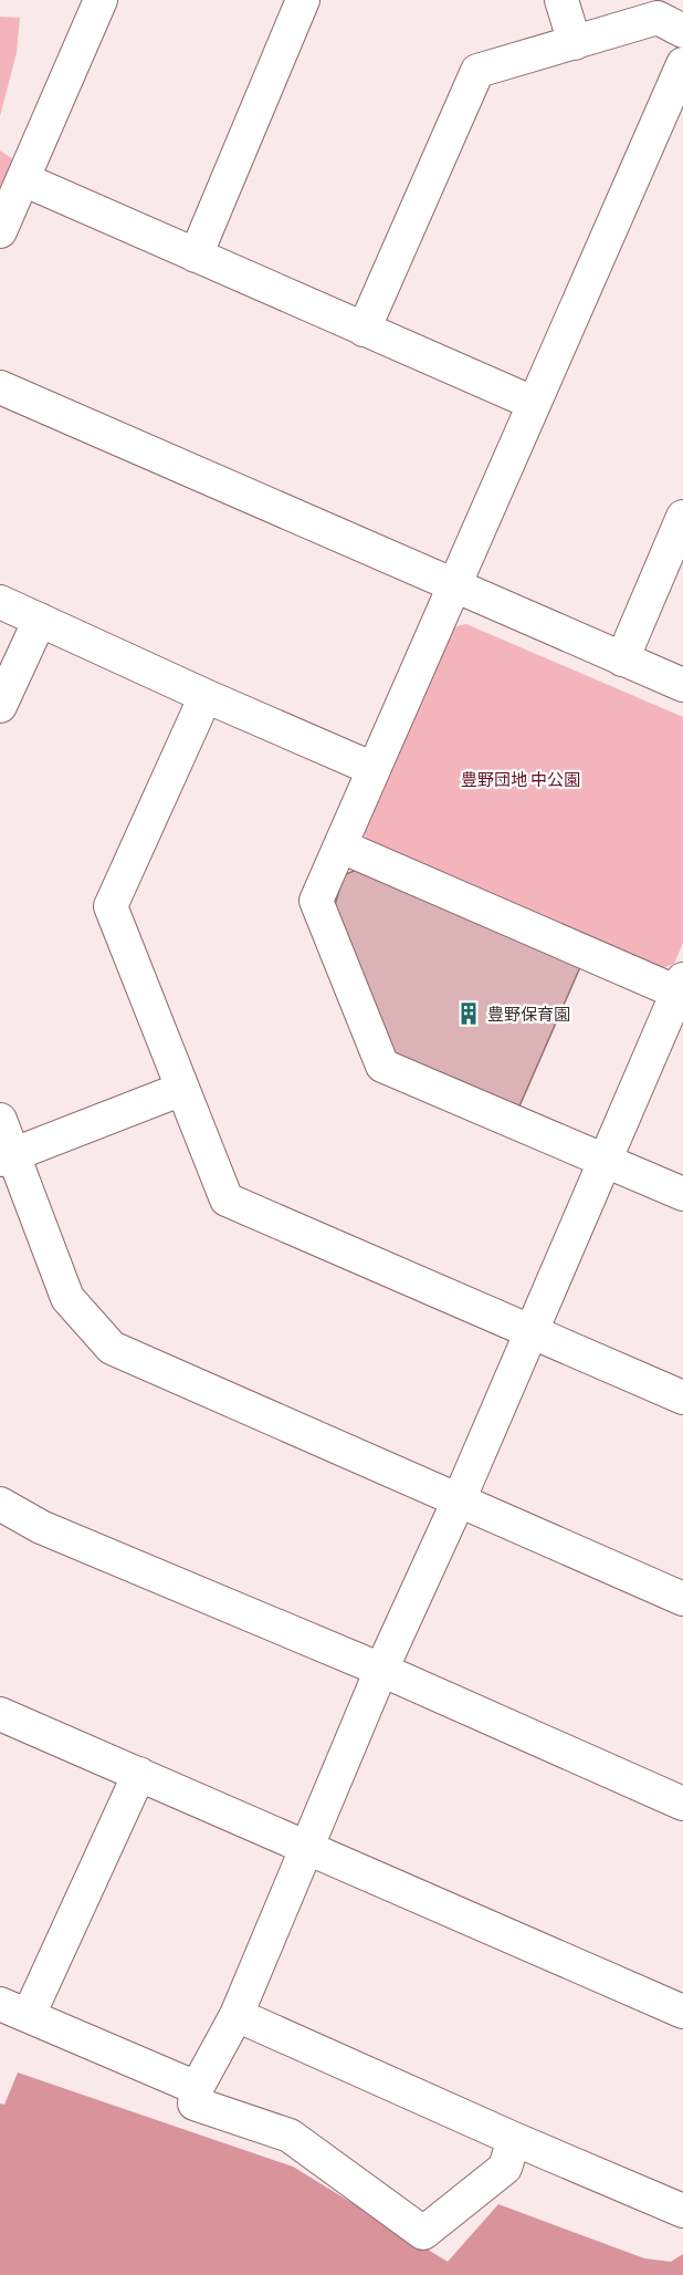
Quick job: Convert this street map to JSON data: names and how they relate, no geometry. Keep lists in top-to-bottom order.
{
  "parks": ["豊野団地 中公園"],
  "places": {
    "building": ["豊野保育園"]
  }
}
